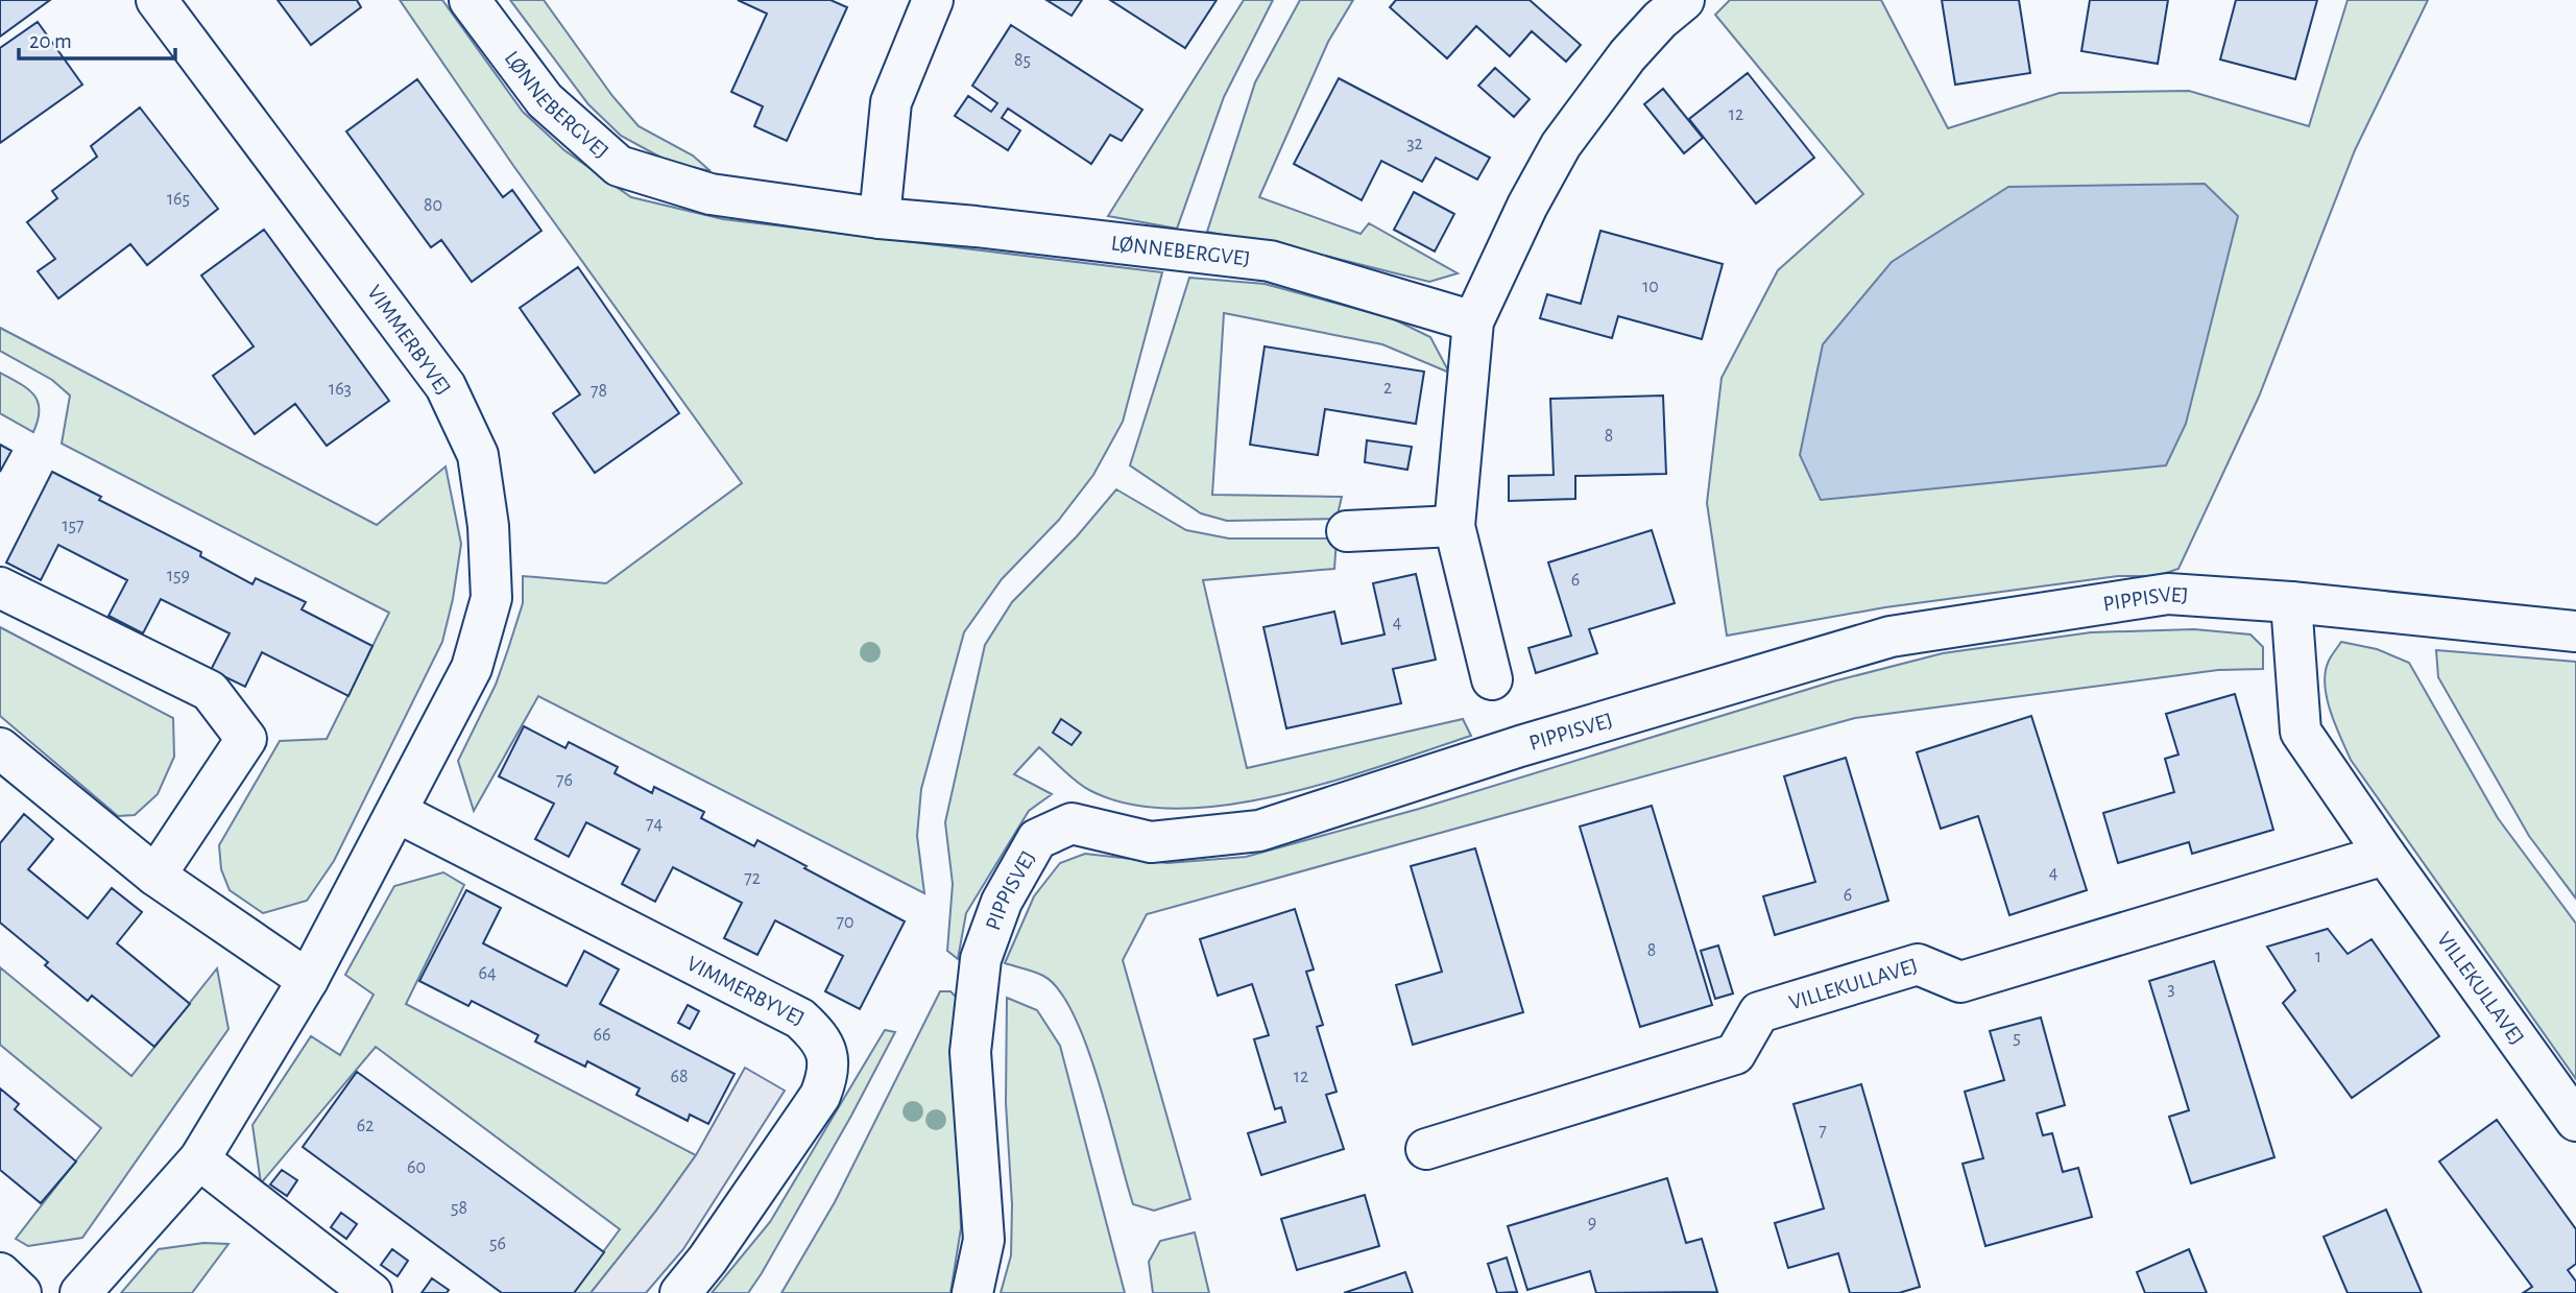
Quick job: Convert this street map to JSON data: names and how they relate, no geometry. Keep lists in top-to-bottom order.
{
  "streets": {
    "street": [
      "LØNNEBERGVEJ",
      "VIMMERBYVEJ",
      "PIPPISVEJ",
      "VILLEKULLAVEJ"
    ]
  },
  "crossings": [
    ["PIPPISVEJ", "VILLEKULLAVEJ"]
  ],
  "house_numbers": [
    "85",
    "12",
    "32",
    "165",
    "80",
    "10",
    "2",
    "163",
    "78",
    "8",
    "157",
    "159",
    "6",
    "4",
    "76",
    "74",
    "4",
    "72",
    "6",
    "70",
    "8",
    "1",
    "64",
    "3",
    "66",
    "5",
    "68",
    "12",
    "62",
    "7",
    "60",
    "58",
    "9",
    "56"
  ],
  "scale_bar": "20 m"
}
